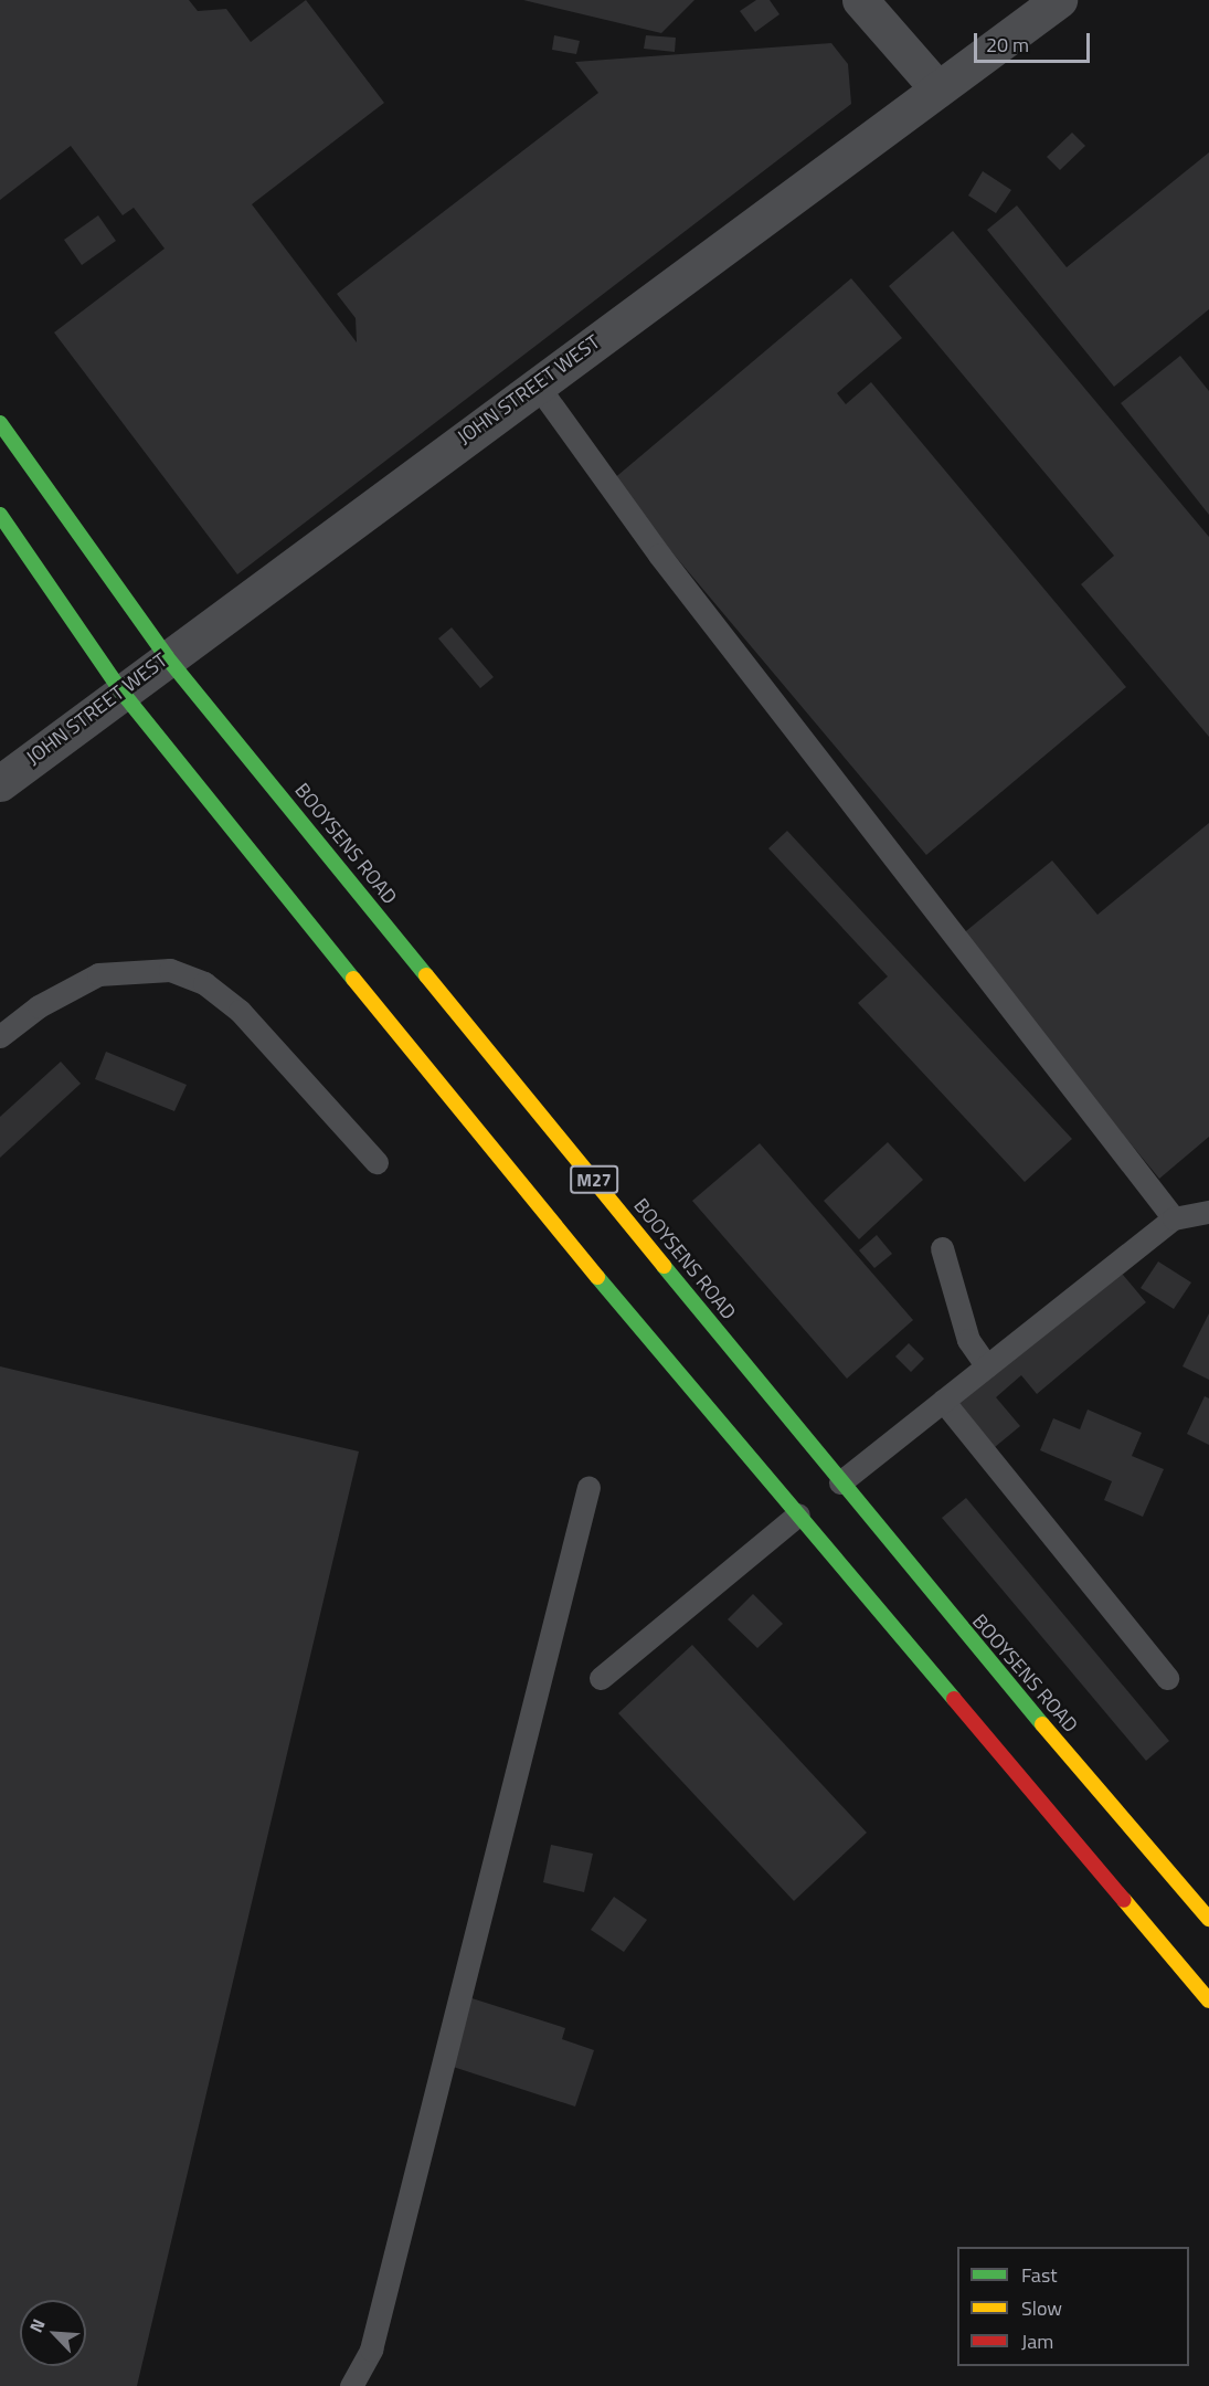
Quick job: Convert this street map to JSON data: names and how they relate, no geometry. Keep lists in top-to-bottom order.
{
  "streets": {
    "main road": ["BOOYSENS ROAD", "M27"],
    "street": ["JOHN STREET WEST"]
  },
  "crossings": [
    ["JOHN STREET WEST", "BOOYSENS ROAD"]
  ],
  "legend": ["Fast", "Slow", "Jam"],
  "scale_bar": "20 m",
  "north": "top left"
}
